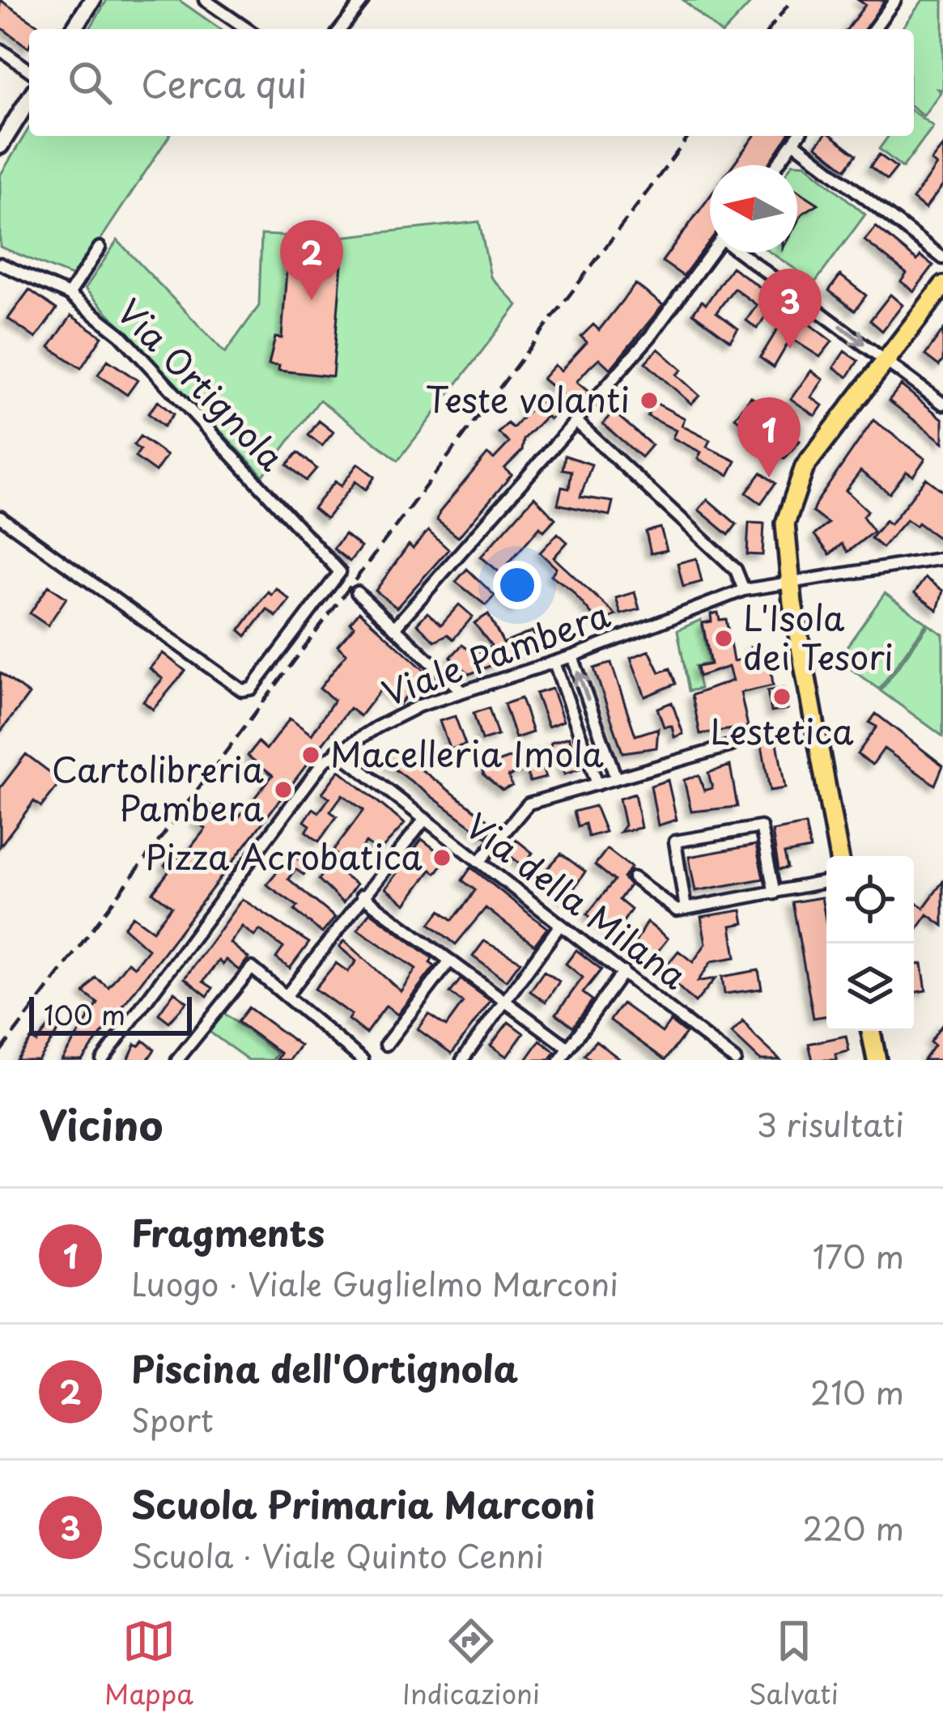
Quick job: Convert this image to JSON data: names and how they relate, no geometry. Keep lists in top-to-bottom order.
{
  "streets": {
    "street": ["Via Ortignola", "Viale Pambera", "Via della Milana"]
  },
  "crossings": [
    ["Viale Pambera", "Via della Milana"]
  ],
  "places": [
    "Teste volanti",
    "L'Isola dei Tesori",
    "Lestetica",
    "Macelleria Imola",
    "Cartolibreria Pambera",
    "Pizza Acrobatica"
  ],
  "scale_bar": "100 m",
  "north": "left",
  "page": {
    "search": "Cerca qui",
    "pins": ["2", "3", "1"],
    "scale": "100 m",
    "heading": ["Vicino", "3 risultati"],
    "list": [
      {
        "mark": "1",
        "name": "Fragments",
        "note": "Luogo · Viale Guglielmo Marconi",
        "value": "170 m"
      },
      {
        "mark": "2",
        "name": "Piscina dell'Ortignola",
        "note": "Sport",
        "value": "210 m"
      },
      {
        "mark": "3",
        "name": "Scuola Primaria Marconi",
        "note": "Scuola · Viale Quinto Cenni",
        "value": "220 m"
      }
    ],
    "nav": ["Mappa", "Indicazioni", "Salvati"]
  }
}
